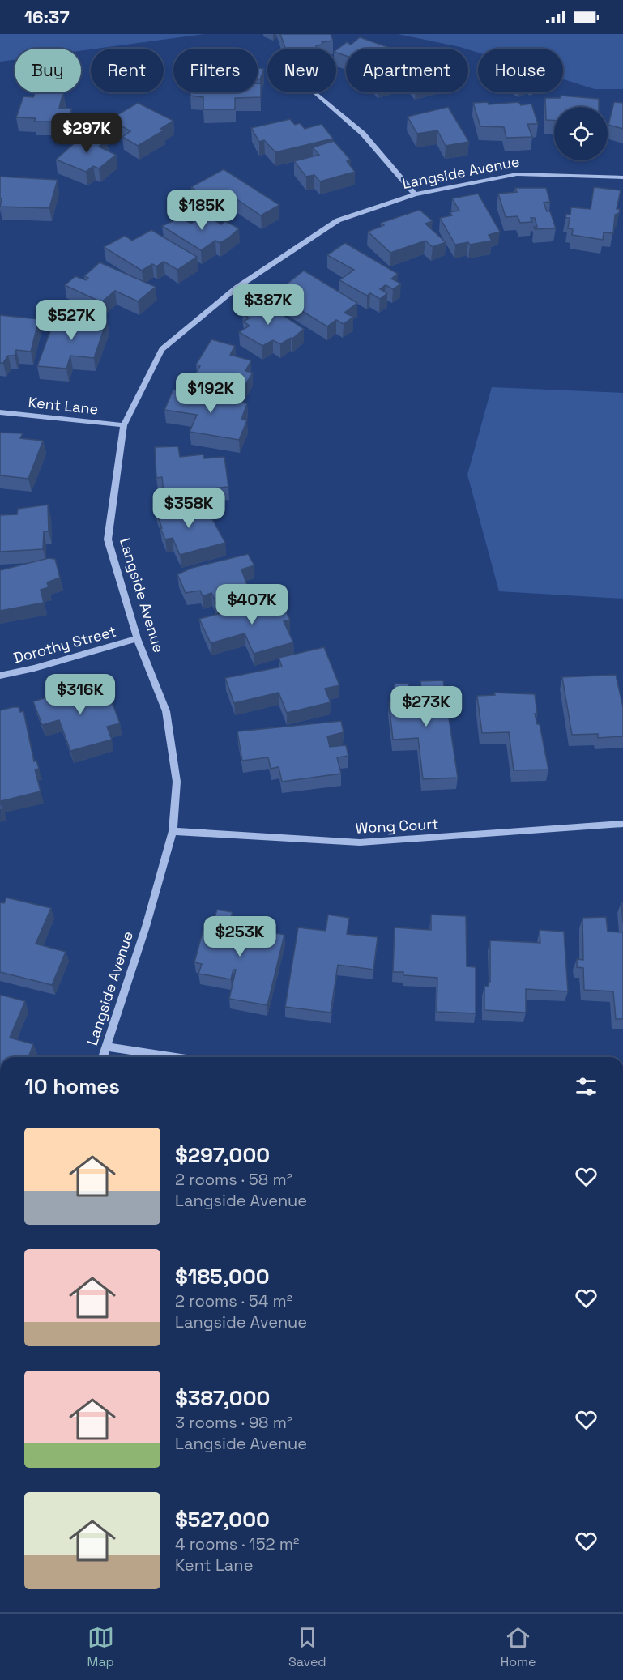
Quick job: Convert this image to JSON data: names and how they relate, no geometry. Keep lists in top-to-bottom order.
{
  "streets": {
    "street": [
      "Langside Avenue",
      "Kent Lane",
      "Dorothy Street",
      "Wong Court"
    ]
  },
  "crossings": [
    ["Langside Avenue", "Kent Lane"],
    ["Langside Avenue", "Dorothy Street"],
    ["Langside Avenue", "Wong Court"]
  ],
  "page": {
    "status": "16:37",
    "chip": [
      "Buy",
      "Rent",
      "Filters",
      "New",
      "Apartment",
      "House"
    ],
    "price": [
      "$297K",
      "$185K",
      "$387K",
      "$527K",
      "$192K",
      "$358K",
      "$407K",
      "$316K",
      "$273K",
      "$253K"
    ],
    "heading": "10 homes",
    "list": [
      {
        "name": "$297,000",
        "note": "2 rooms · 58 m² · Langside Avenue"
      },
      {
        "name": "$185,000",
        "note": "2 rooms · 54 m² · Langside Avenue"
      },
      {
        "name": "$387,000",
        "note": "3 rooms · 98 m² · Langside Avenue"
      },
      {
        "name": "$527,000",
        "note": "4 rooms · 152 m² · Kent Lane"
      }
    ],
    "tabs": ["Map", "Saved", "Home"]
  }
}
